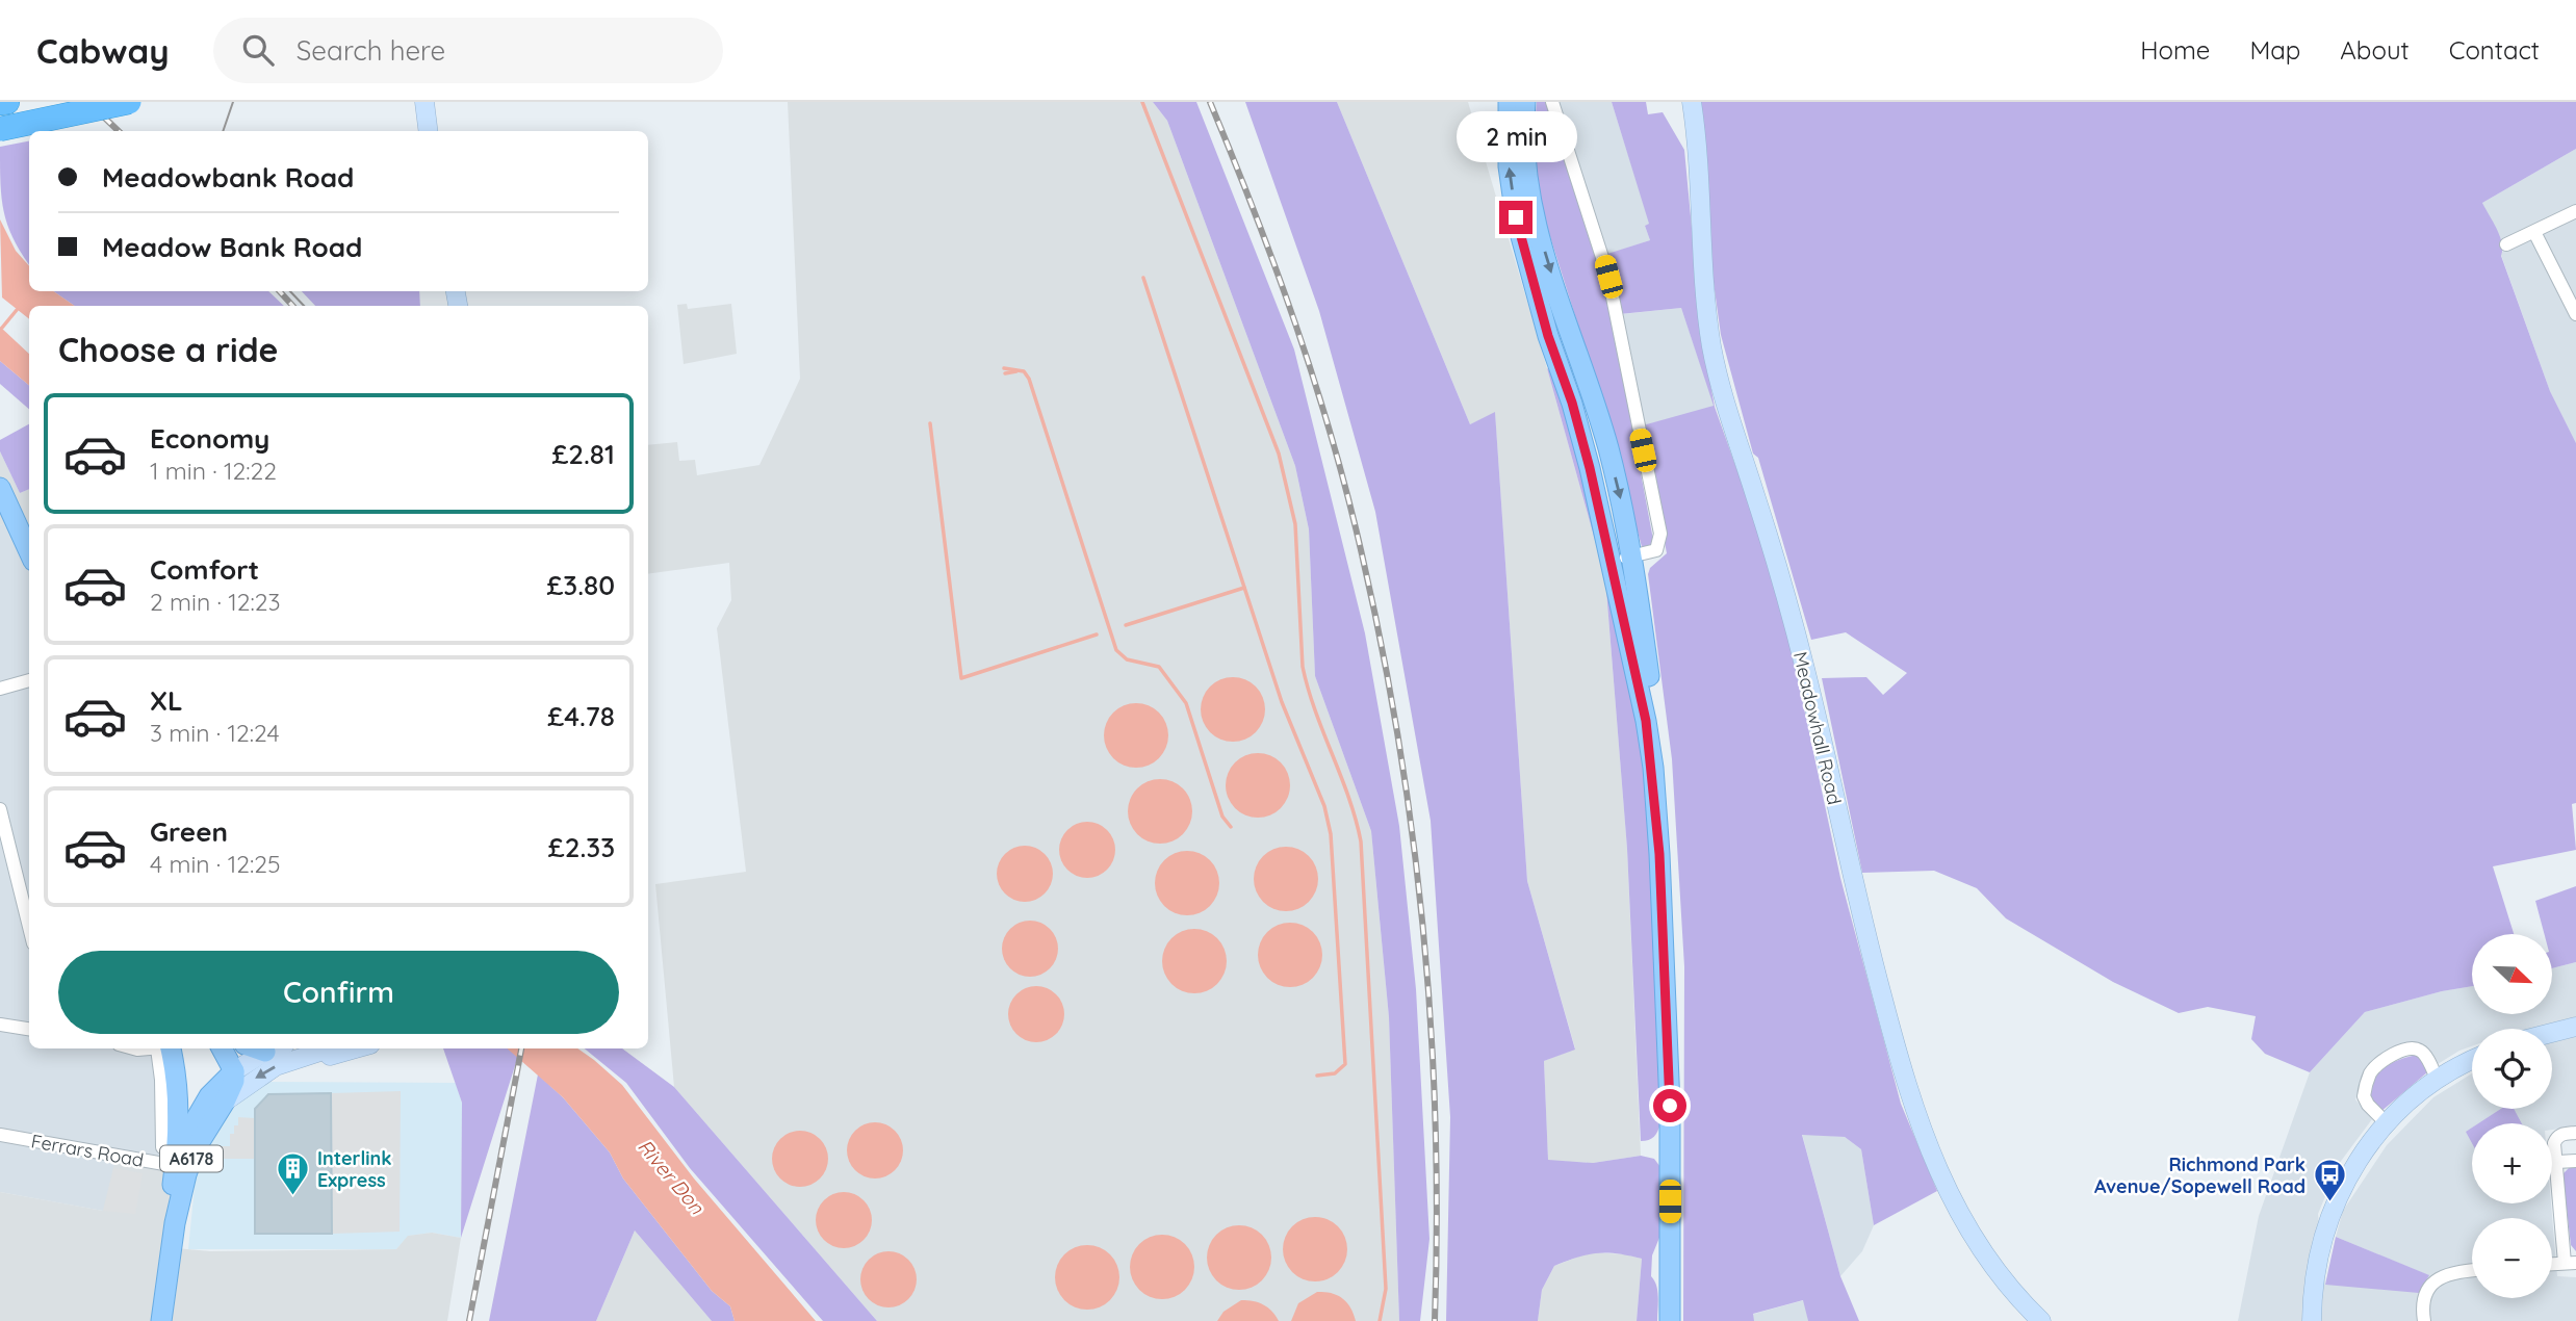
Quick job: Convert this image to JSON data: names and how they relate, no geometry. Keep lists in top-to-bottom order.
{
  "streets": {
    "main road": ["A6178"],
    "street": ["Meadowhall Road", "Ferrars Road"]
  },
  "crossings": [
    ["Ferrars Road", "A6178"]
  ],
  "water": ["River Don"],
  "places": {
    "building": ["Interlink Express"],
    "bus stop": ["Richmond Park Avenue/Sopewell Road"]
  },
  "north": "bottom right",
  "page": {
    "header": "Cabway",
    "search": "Search here",
    "nav": [
      "Home",
      "Map",
      "About",
      "Contact"
    ],
    "bubble": "2 min",
    "banner": ["Meadowbank Road", "Meadow Bank Road"],
    "heading": "Choose a ride",
    "list": [
      {
        "name": "Economy",
        "note": "1 min · 12:22",
        "value": "£2.81"
      },
      {
        "name": "Comfort",
        "note": "2 min · 12:23",
        "value": "£3.80"
      },
      {
        "name": "XL",
        "note": "3 min · 12:24",
        "value": "£4.78"
      },
      {
        "name": "Green",
        "note": "4 min · 12:25",
        "value": "£2.33"
      }
    ],
    "map_buttons": ["+", "−"],
    "buttons": "Confirm"
  }
}
